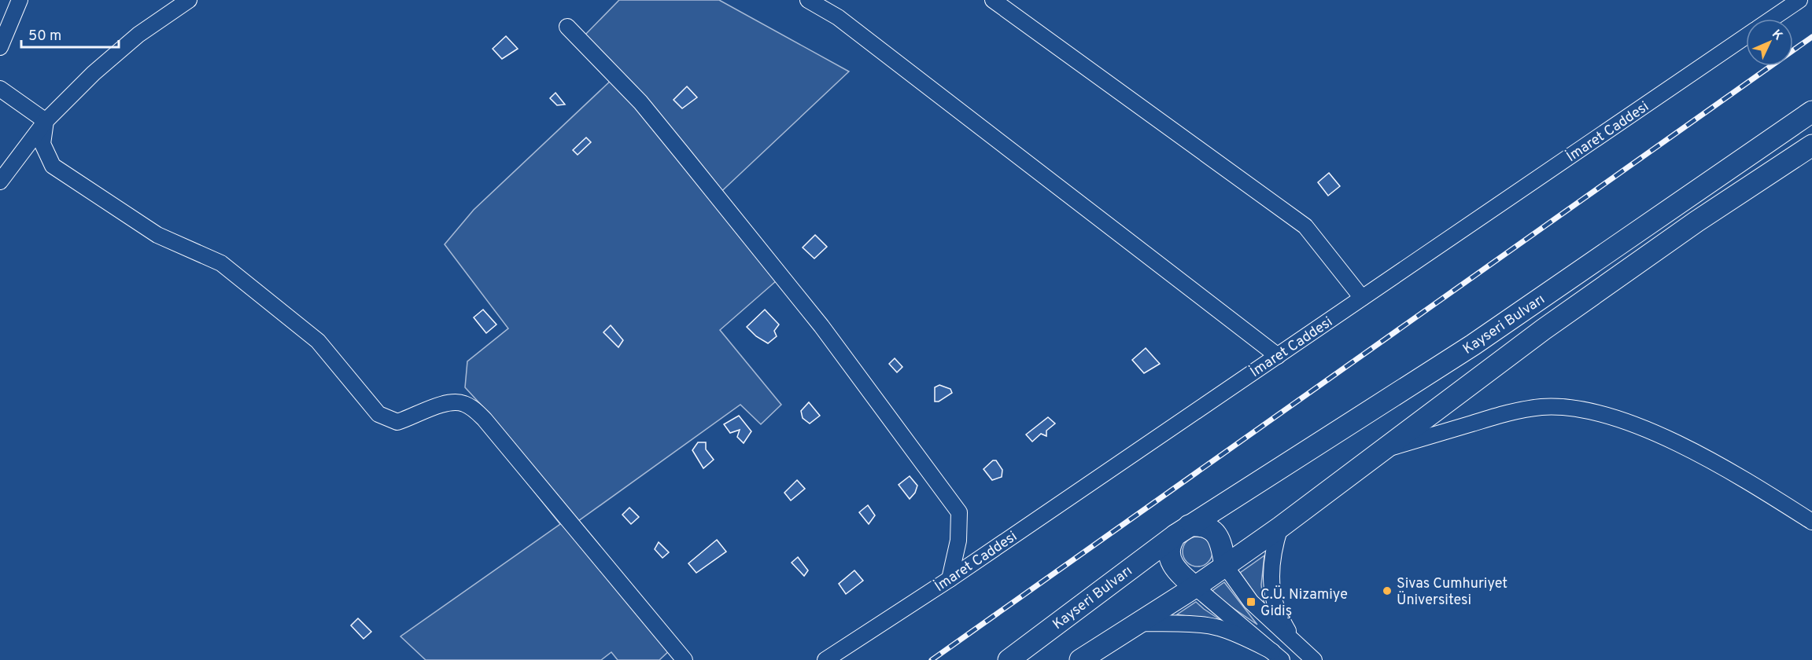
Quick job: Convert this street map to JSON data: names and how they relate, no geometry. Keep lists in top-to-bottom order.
{
  "streets": {
    "highway": ["Kayseri Bulvarı"],
    "street": ["İmaret Caddesi"]
  },
  "places": {
    "other": ["Sivas Cumhuriyet Üniversitesi"],
    "transit": ["C.Ü. Nizamiye Gidiş"]
  },
  "scale_bar": "50 m",
  "north": "top right"
}
